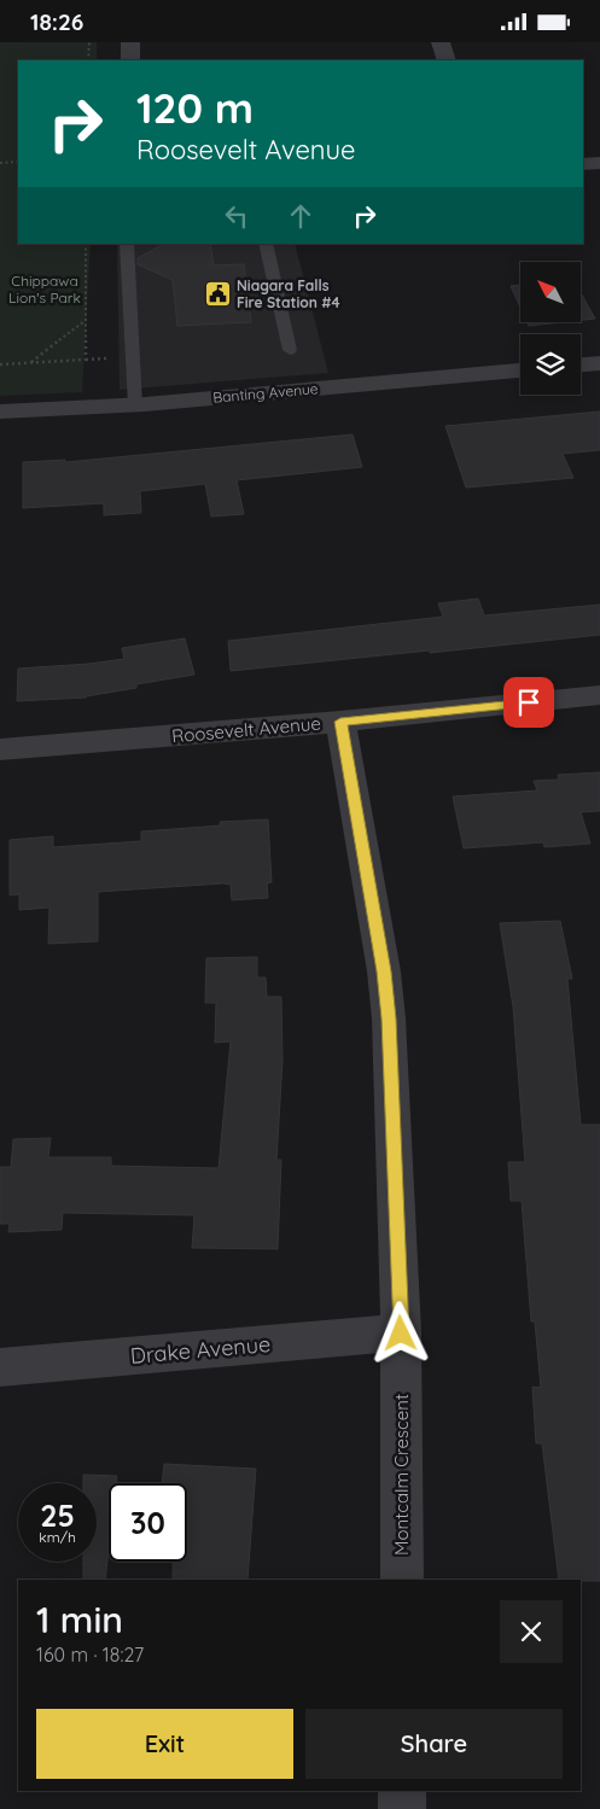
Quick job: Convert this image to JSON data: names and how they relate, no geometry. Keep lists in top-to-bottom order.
{
  "streets": {
    "street": [
      "Banting Avenue",
      "Roosevelt Avenue",
      "Drake Avenue",
      "Montcalm Crescent"
    ]
  },
  "crossings": [
    ["Roosevelt Avenue", "Montcalm Crescent"],
    ["Drake Avenue", "Montcalm Crescent"]
  ],
  "parks": ["Chippawa Lion's Park"],
  "places": {
    "public building": ["Niagara Falls Fire Station #4"]
  },
  "north": "top left",
  "page": {
    "status": "18:26",
    "turn": ["120 m", "Roosevelt Avenue"],
    "speed": "25 km/h",
    "limit": "30",
    "heading": ["1 min", "160 m · 18:27"],
    "buttons": ["Exit", "Share"]
  }
}
